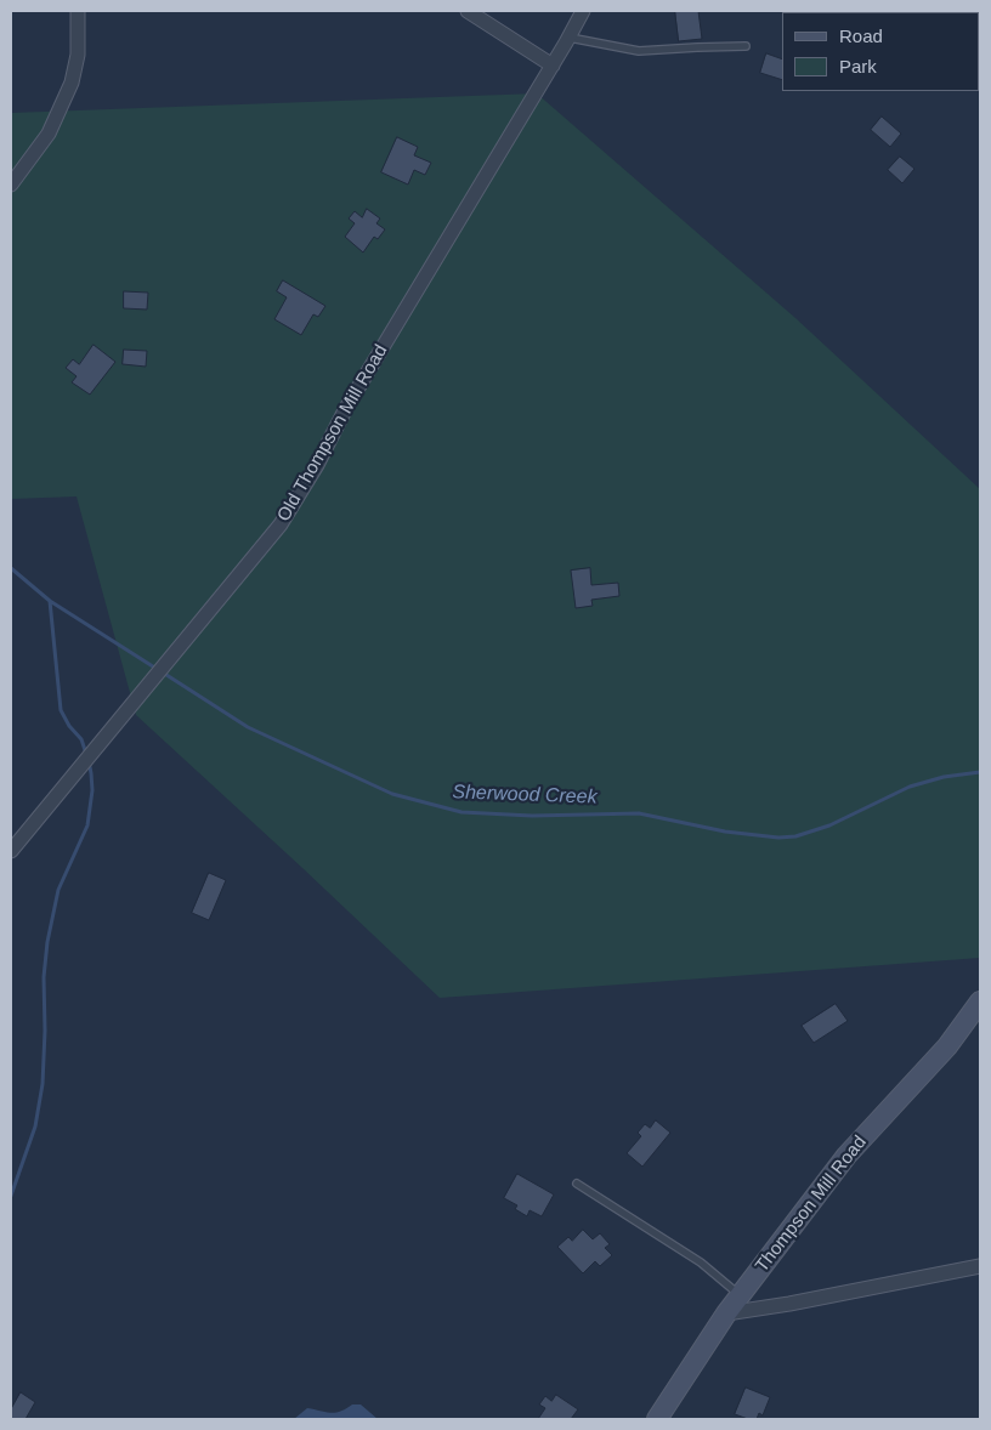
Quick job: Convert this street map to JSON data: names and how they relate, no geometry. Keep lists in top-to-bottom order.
{
  "streets": {
    "street": ["Old Thompson Mill Road", "Thompson Mill Road"]
  },
  "water": ["Sherwood Creek"],
  "legend": ["Road", "Park"]
}
